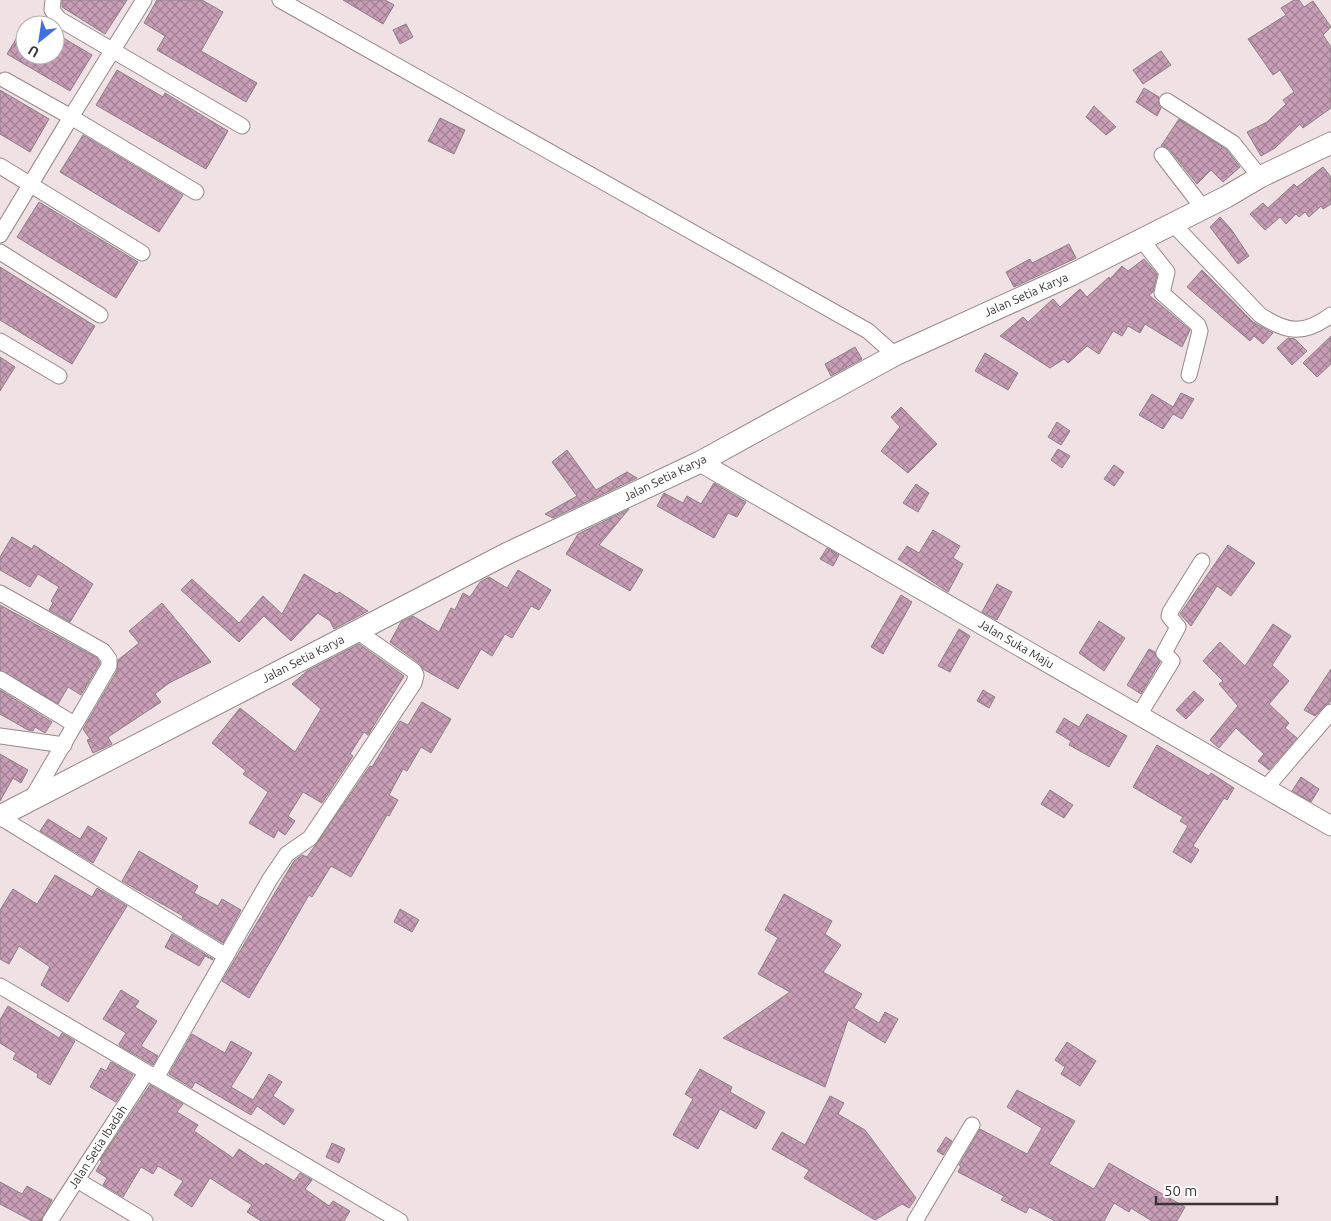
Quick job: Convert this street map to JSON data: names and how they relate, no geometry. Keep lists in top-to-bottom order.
{
  "streets": {
    "main road": ["Jalan Setia Karya"],
    "street": ["Jalan Suka Maju", "Jalan Setia Ibadah"]
  },
  "crossings": [
    ["Jalan Setia Karya", "Jalan Suka Maju"],
    ["Jalan Setia Karya", "Jalan Setia Ibadah"]
  ],
  "scale_bar": "50 m",
  "north": "bottom left"
}
